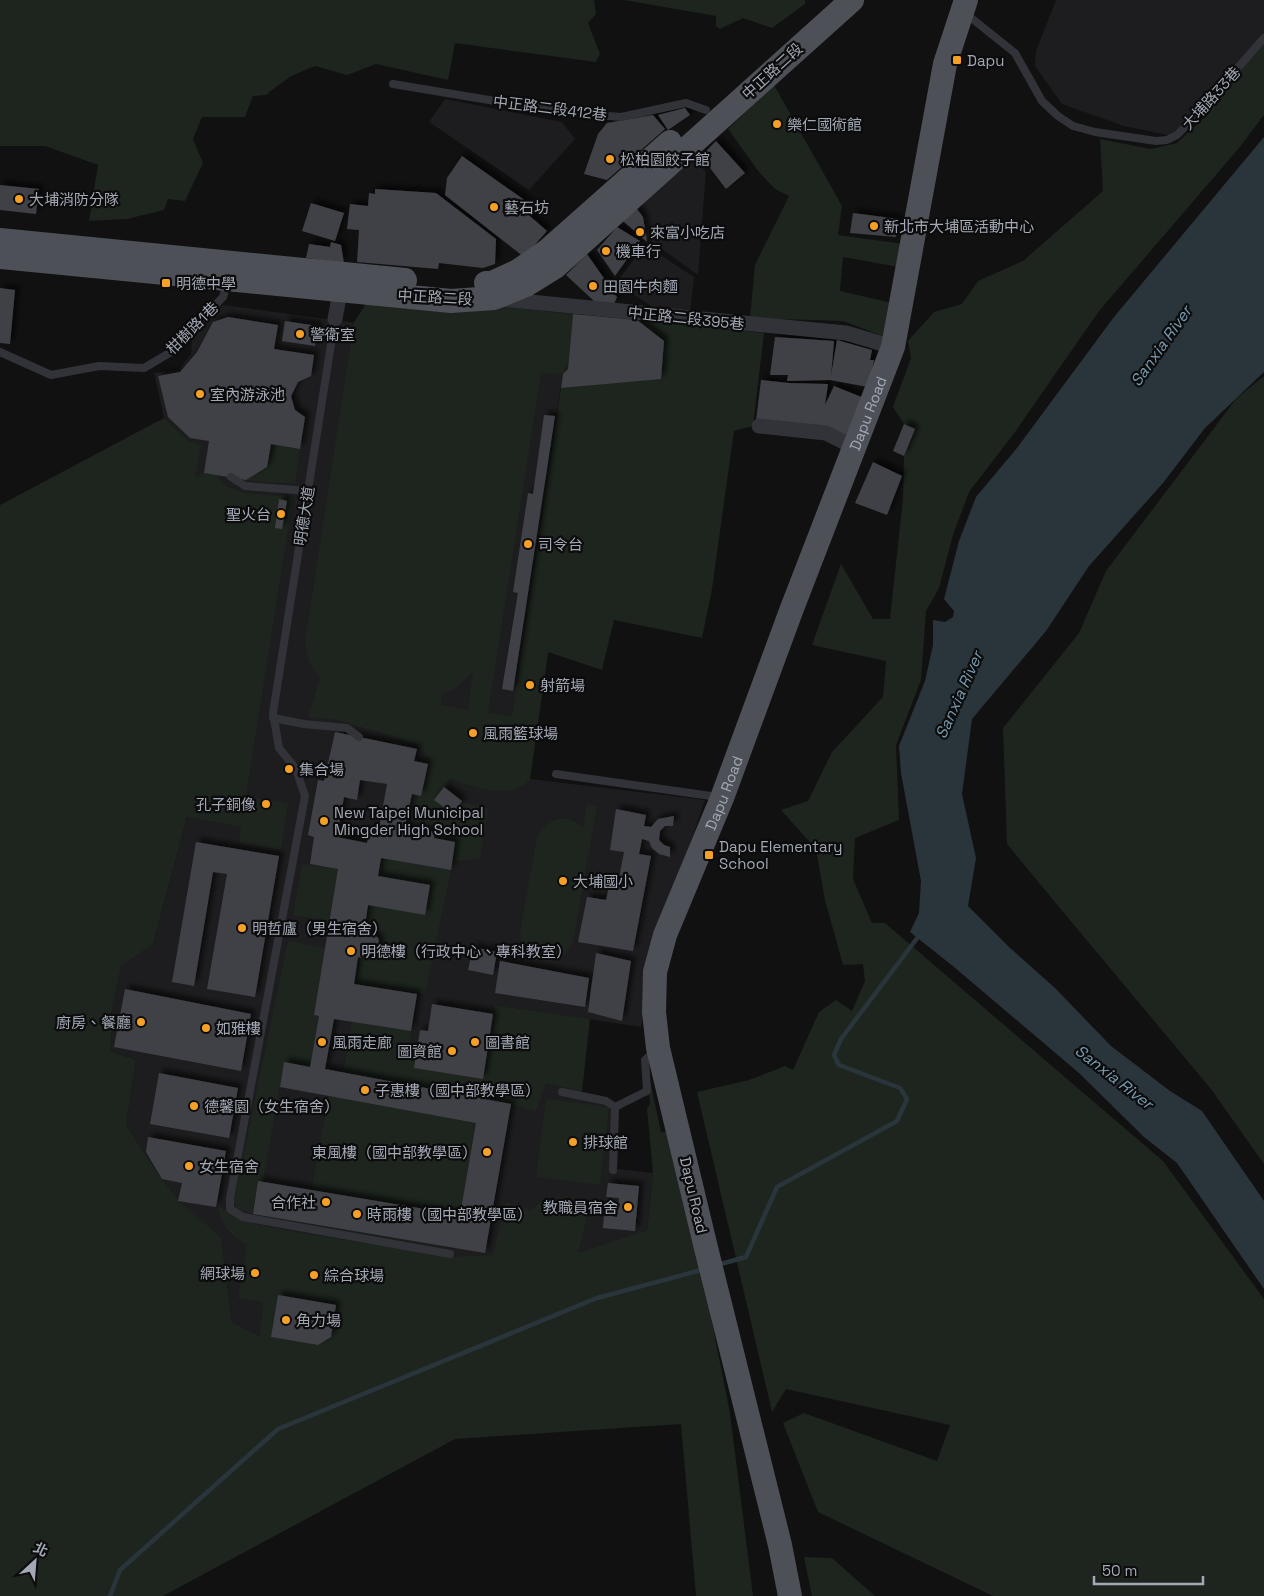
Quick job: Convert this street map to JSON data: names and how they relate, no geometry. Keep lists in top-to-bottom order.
{
  "streets": {
    "main road": ["中正路二段", "Dapu Road"],
    "street": ["中正路二段395巷"],
    "lane": [
      "大埔路33巷",
      "中正路二段412巷",
      "柑樹路1巷",
      "明德大道"
    ]
  },
  "crossings": [
    ["中正路二段", "中正路二段412巷"],
    ["中正路二段", "中正路二段395巷"],
    ["中正路二段", "柑樹路1巷"],
    ["大埔路33巷", "Dapu Road"],
    ["中正路二段395巷", "Dapu Road"]
  ],
  "water": ["Sanxia River"],
  "places": {
    "transit": ["Dapu", "明德中學", "Dapu Elementary School"],
    "other": [
      "樂仁國術館",
      "松柏園餃子館",
      "大埔消防分隊",
      "藝石坊",
      "新北市大埔區活動中心",
      "來富小吃店",
      "機車行",
      "田園牛肉麵",
      "警衛室",
      "室內游泳池",
      "聖火台",
      "司令台",
      "射箭場",
      "風雨籃球場",
      "集合場",
      "孔子銅像",
      "New Taipei Municipal Mingder High School",
      "大埔國小",
      "明哲廬（男生宿舍）",
      "明德樓（行政中心、專科教室）",
      "廚房、餐廳",
      "如雅樓",
      "風雨走廊",
      "圖書館",
      "圖資館",
      "子惠樓（國中部教學區）",
      "德馨園（女生宿舍）",
      "排球館",
      "東風樓（國中部教學區）",
      "女生宿舍",
      "合作社",
      "教職員宿舍",
      "時雨樓（國中部教學區）",
      "網球場",
      "綜合球場",
      "角力場"
    ]
  },
  "scale_bar": "50 m",
  "north": "top right"
}
